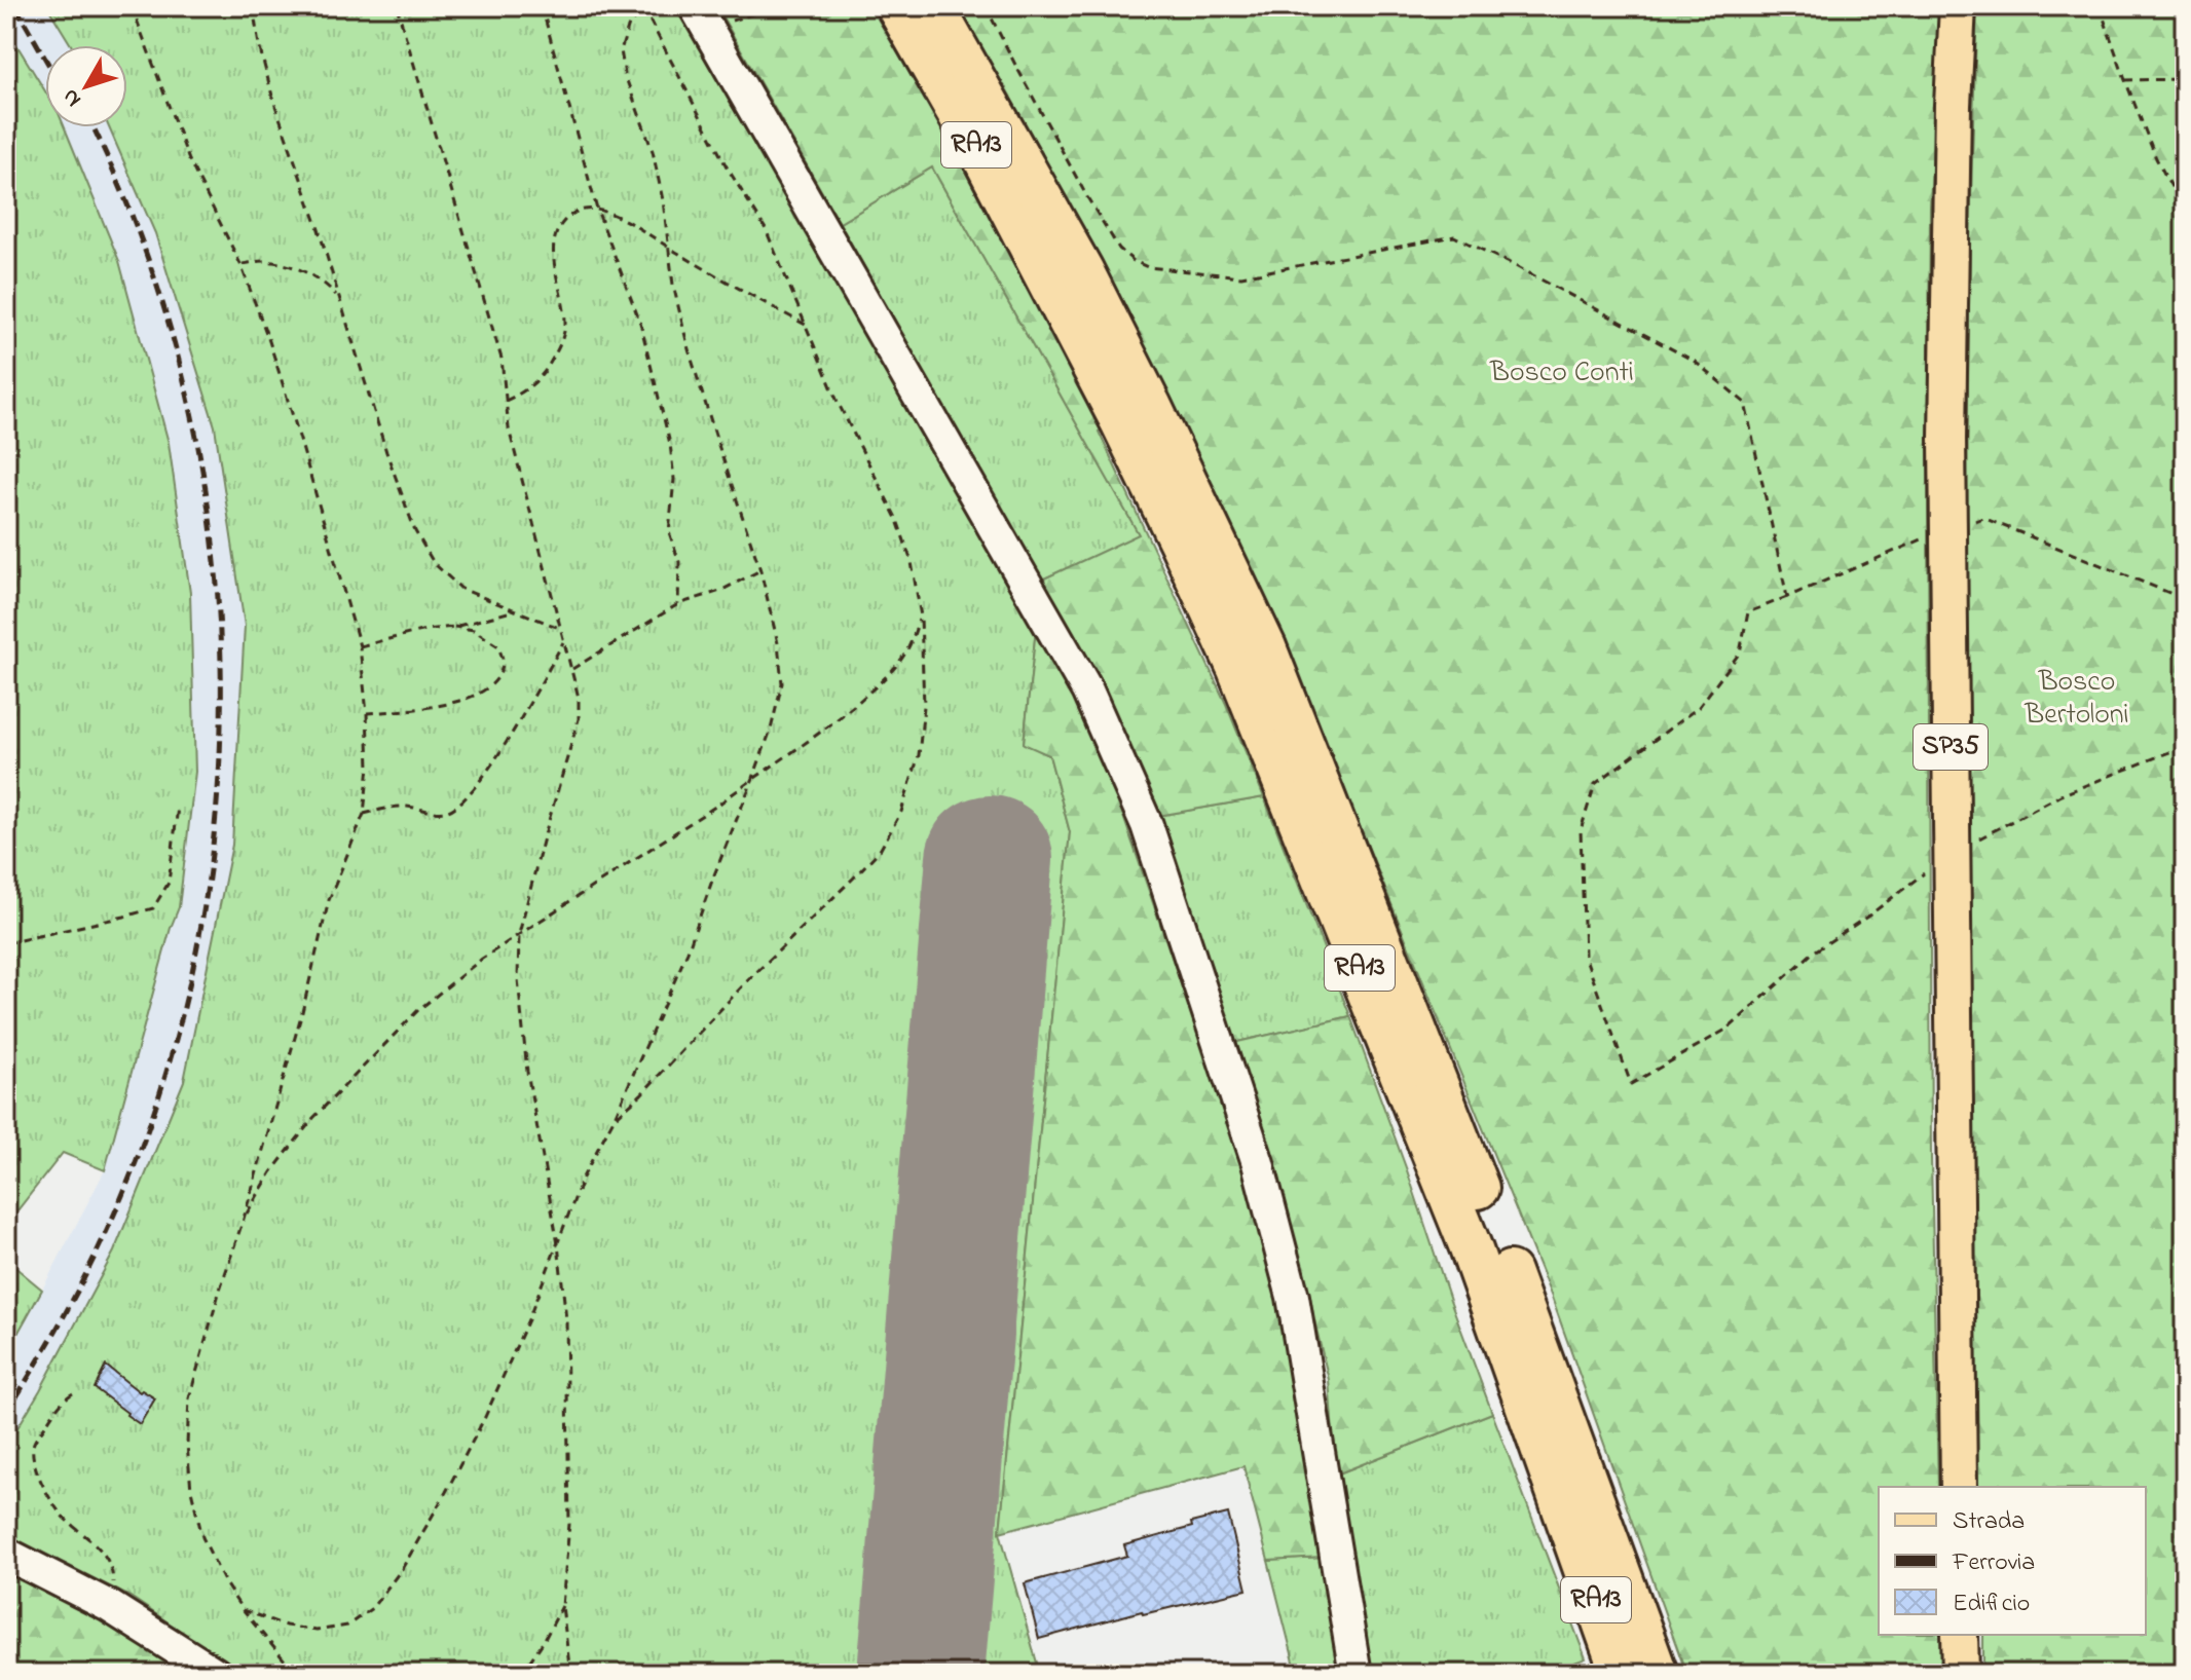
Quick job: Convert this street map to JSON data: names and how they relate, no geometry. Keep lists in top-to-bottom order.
{
  "streets": {
    "highway": ["RA13"],
    "main road": ["SP35"]
  },
  "parks": ["Bosco Conti", "Bosco Bertoloni"],
  "legend": ["Strada", "Ferrovia", "Edificio"],
  "north": "bottom left"
}
